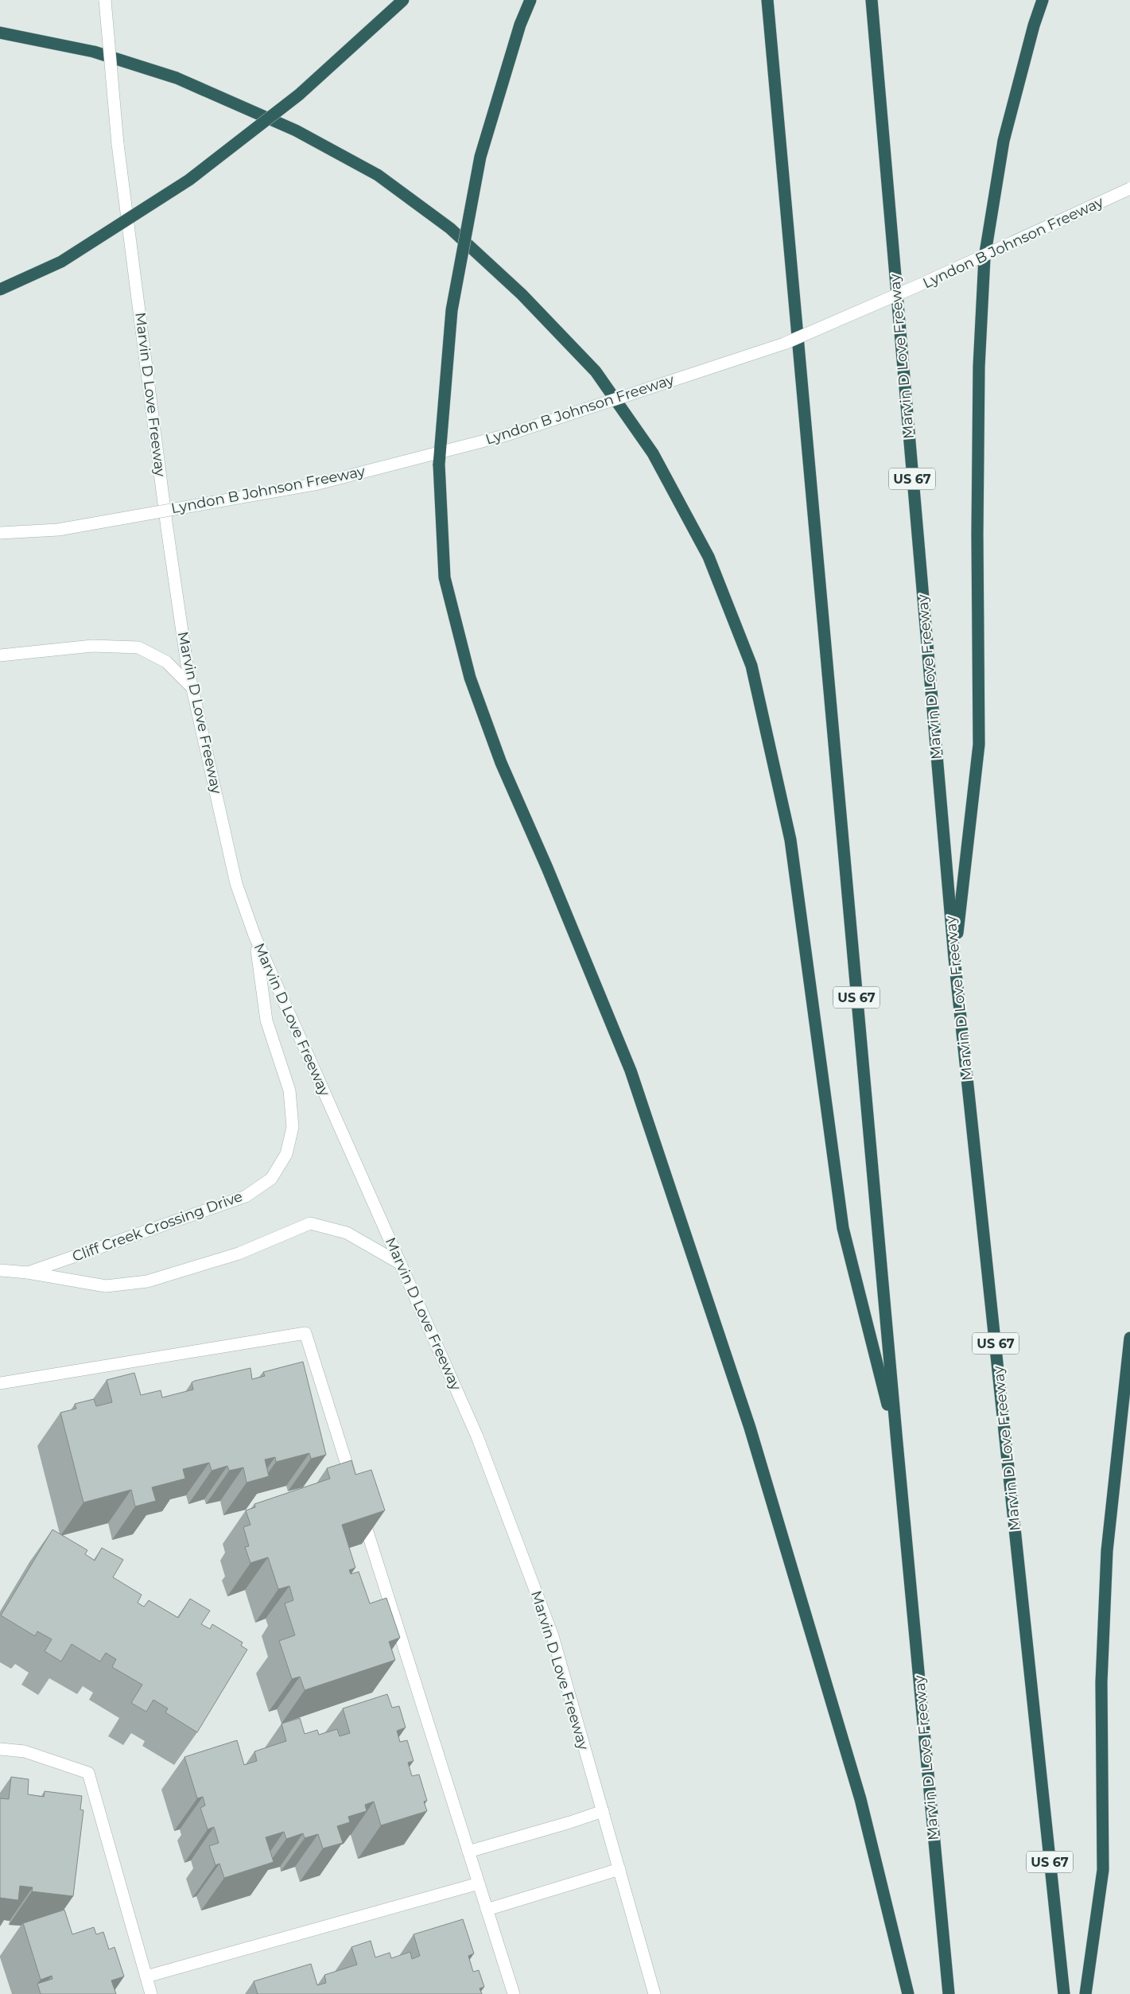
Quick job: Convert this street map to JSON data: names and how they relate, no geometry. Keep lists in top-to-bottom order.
{
  "streets": {
    "highway": ["Marvin D Love Freeway", "US 67"],
    "main road": ["Lyndon B Johnson Freeway", "Cliff Creek Crossing Drive"]
  },
  "crossings": [
    ["Marvin D Love Freeway", "Cliff Creek Crossing Drive"]
  ]
}
